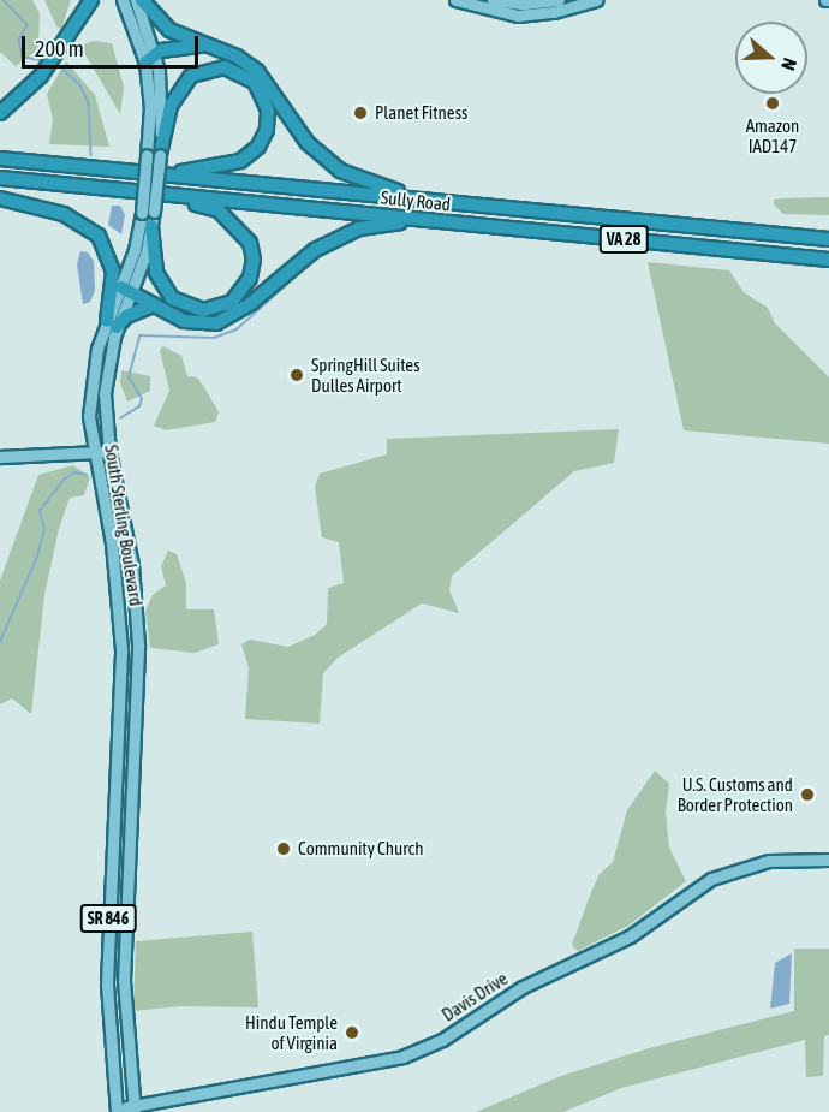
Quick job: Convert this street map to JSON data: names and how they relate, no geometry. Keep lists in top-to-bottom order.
{
  "streets": {
    "highway": ["Sully Road", "VA 28"],
    "main road": ["South Sterling Boulevard", "SR 846", "Davis Drive"]
  },
  "crossings": [
    ["South Sterling Boulevard", "Davis Drive"]
  ],
  "places": [
    "Amazon IAD147",
    "Planet Fitness",
    "SpringHill Suites Dulles Airport",
    "U.S. Customs and Border Protection",
    "Community Church",
    "Hindu Temple of Virginia"
  ],
  "scale_bar": "200 m",
  "north": "right"
}
